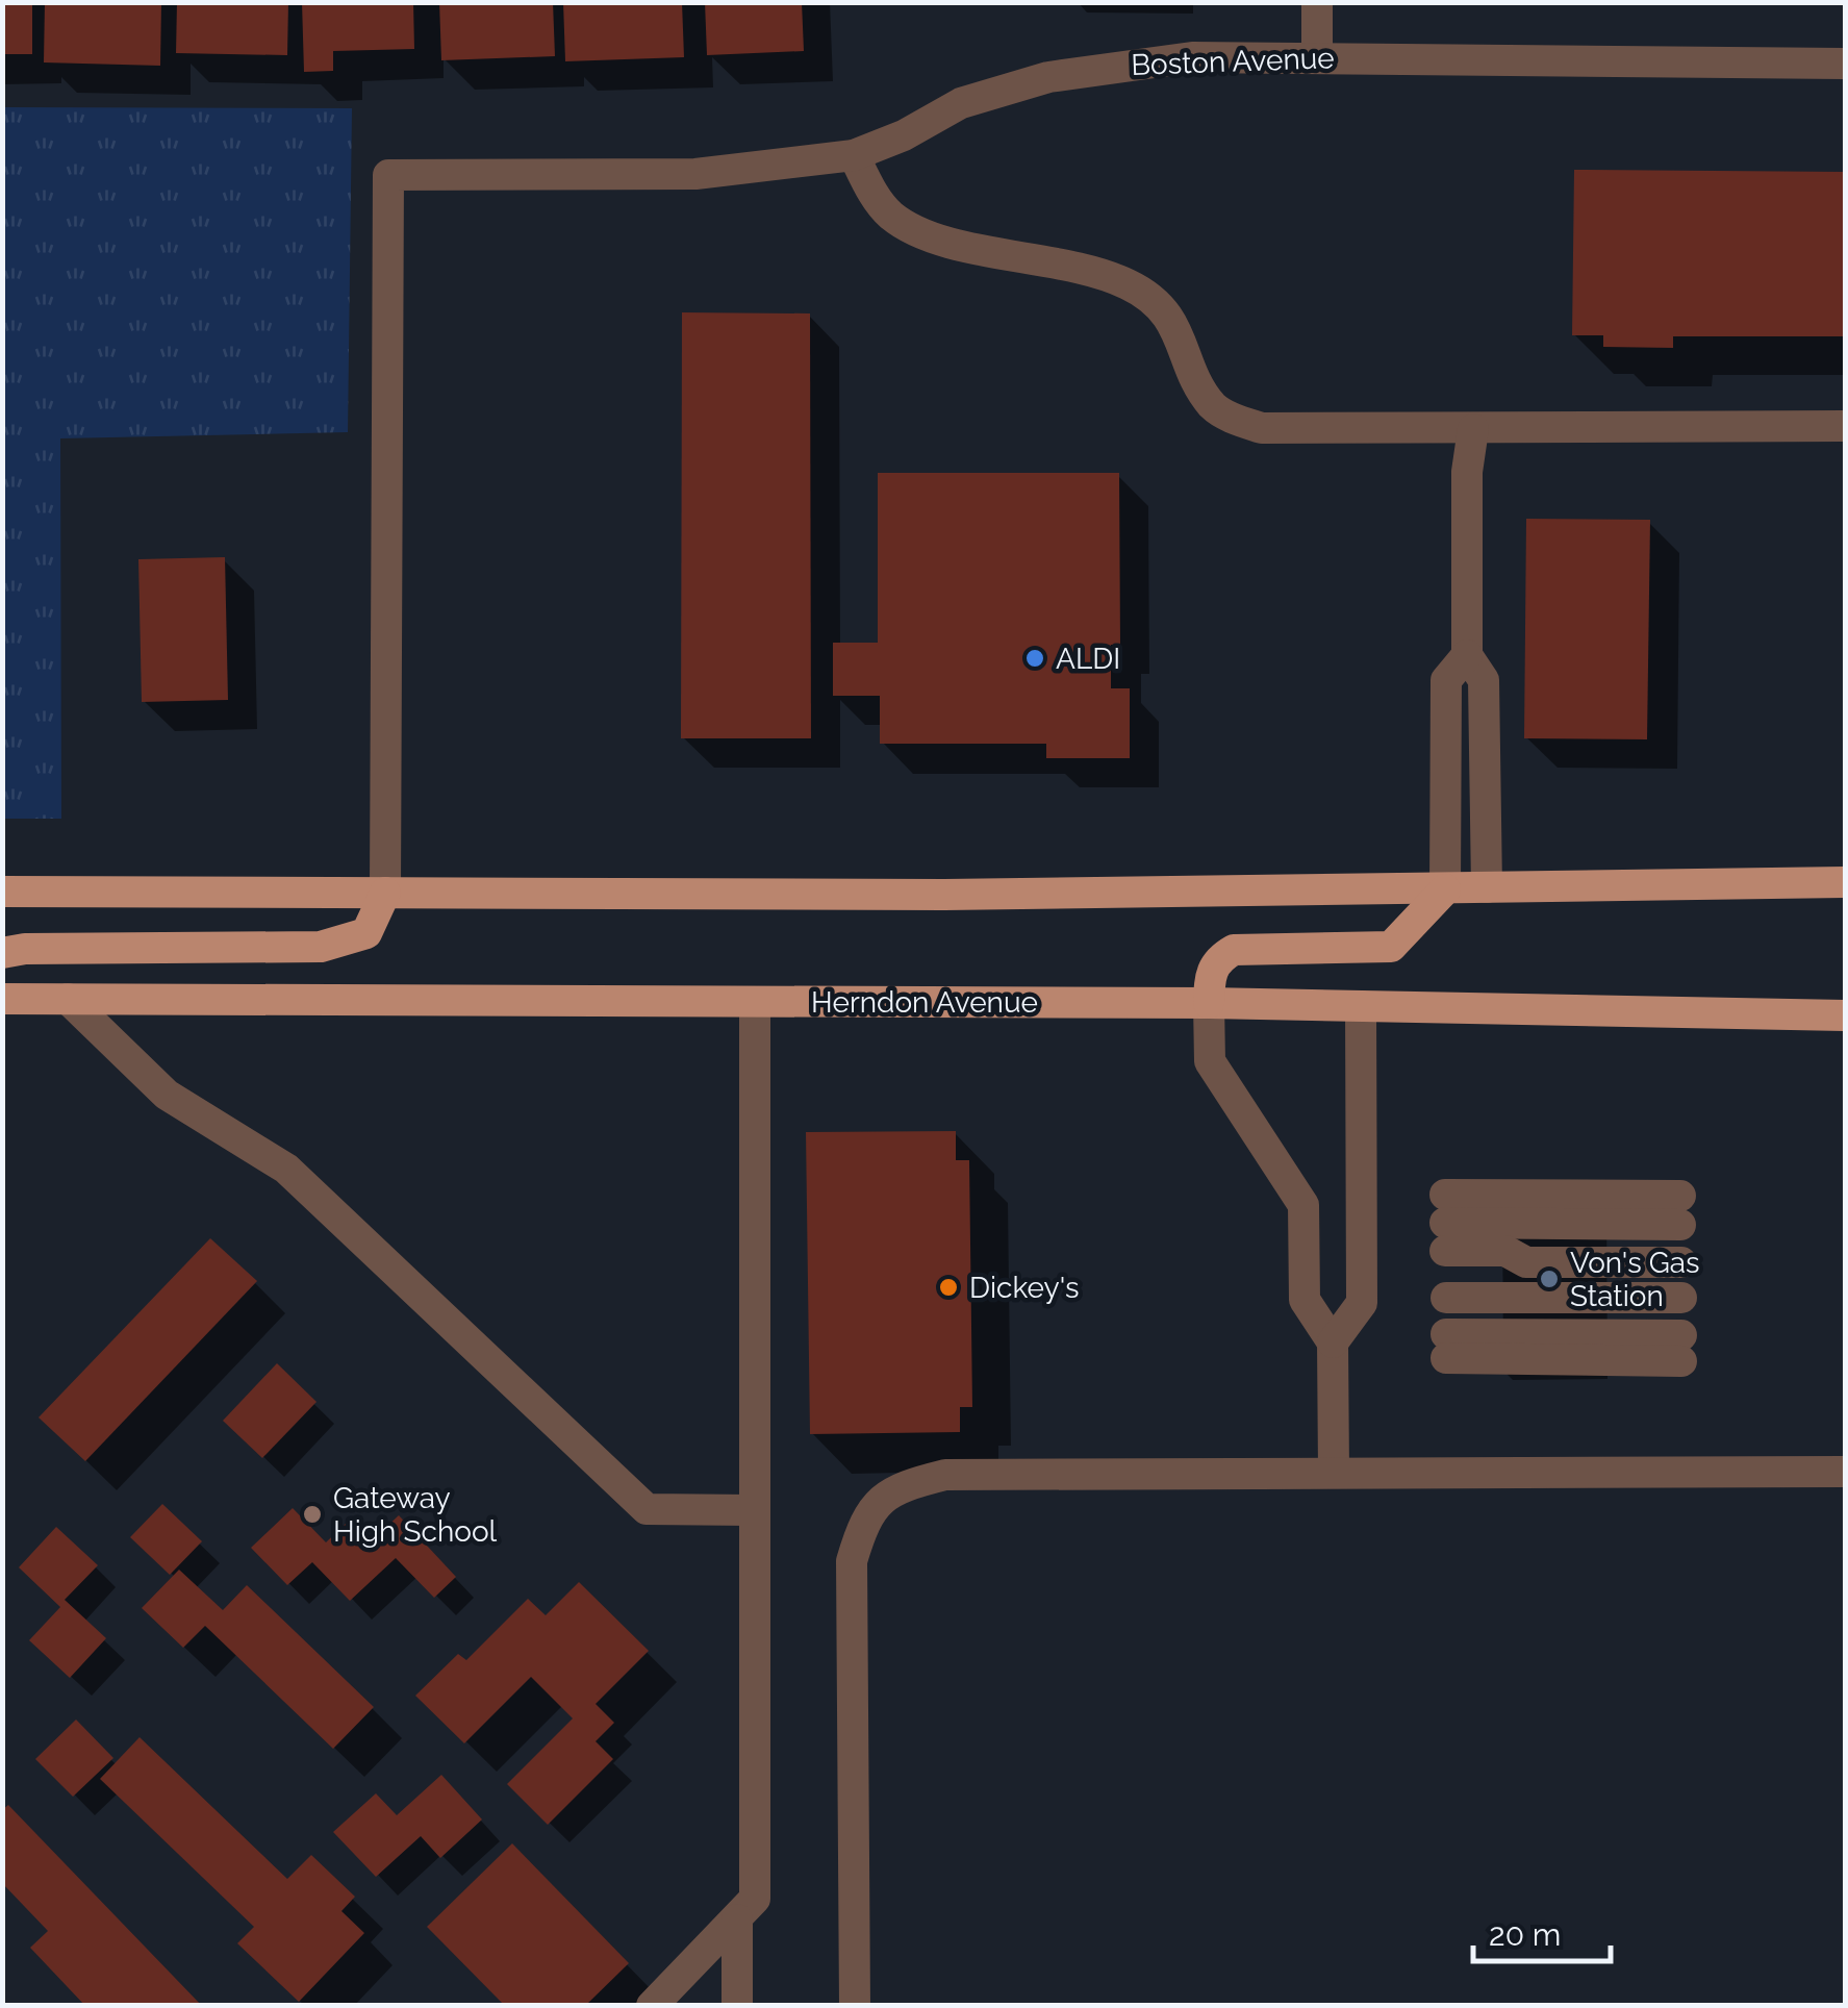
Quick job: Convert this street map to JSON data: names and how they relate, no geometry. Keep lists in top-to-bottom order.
{
  "streets": {
    "main road": ["Herndon Avenue"],
    "street": ["Boston Avenue"]
  },
  "places": [
    "ALDI",
    "Von's Gas Station",
    "Dickey's",
    "Gateway High School"
  ],
  "scale_bar": "20 m"
}
